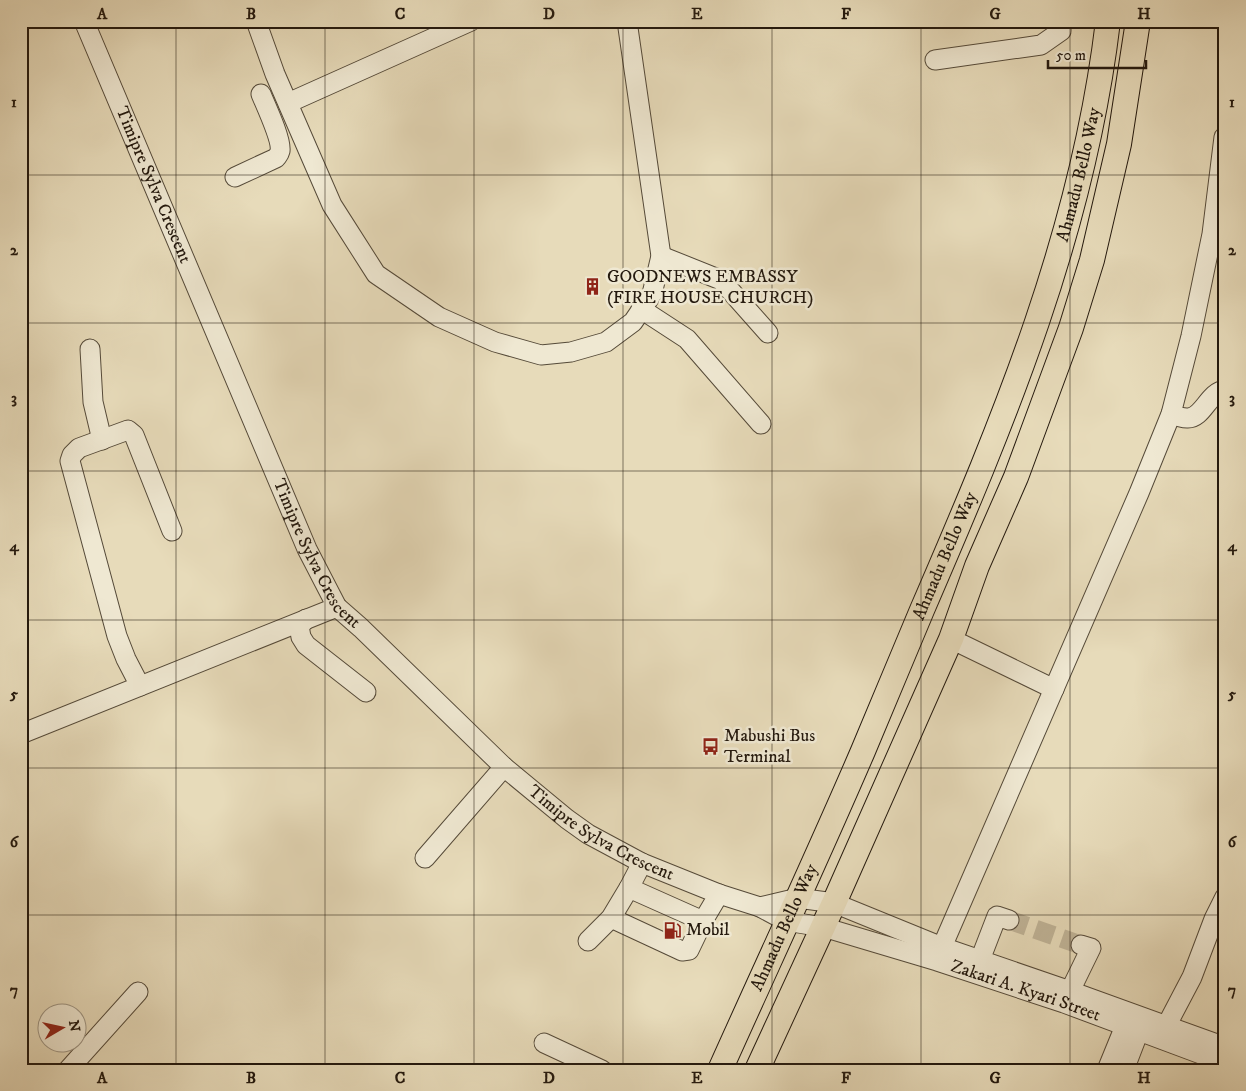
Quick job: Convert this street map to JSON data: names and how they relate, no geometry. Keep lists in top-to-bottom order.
{
  "streets": {
    "main road": ["Ahmadu Bello Way"],
    "street": ["Timipre Sylva Crescent", "Zakari A. Kyari Street"]
  },
  "crossings": [
    ["Ahmadu Bello Way", "Timipre Sylva Crescent"],
    ["Ahmadu Bello Way", "Zakari A. Kyari Street"],
    ["Timipre Sylva Crescent", "Zakari A. Kyari Street"]
  ],
  "places": {
    "building": ["GOODNEWS EMBASSY (FIRE HOUSE CHURCH)"],
    "bus stop": ["Mabushi Bus Terminal"],
    "fuel station": ["Mobil"]
  },
  "scale_bar": "50 m",
  "north": "right",
  "grid": {
    "columns": [
      "A",
      "B",
      "C",
      "D",
      "E",
      "F",
      "G",
      "H"
    ],
    "rows": [
      "1",
      "2",
      "3",
      "4",
      "5",
      "6",
      "7"
    ]
  }
}
